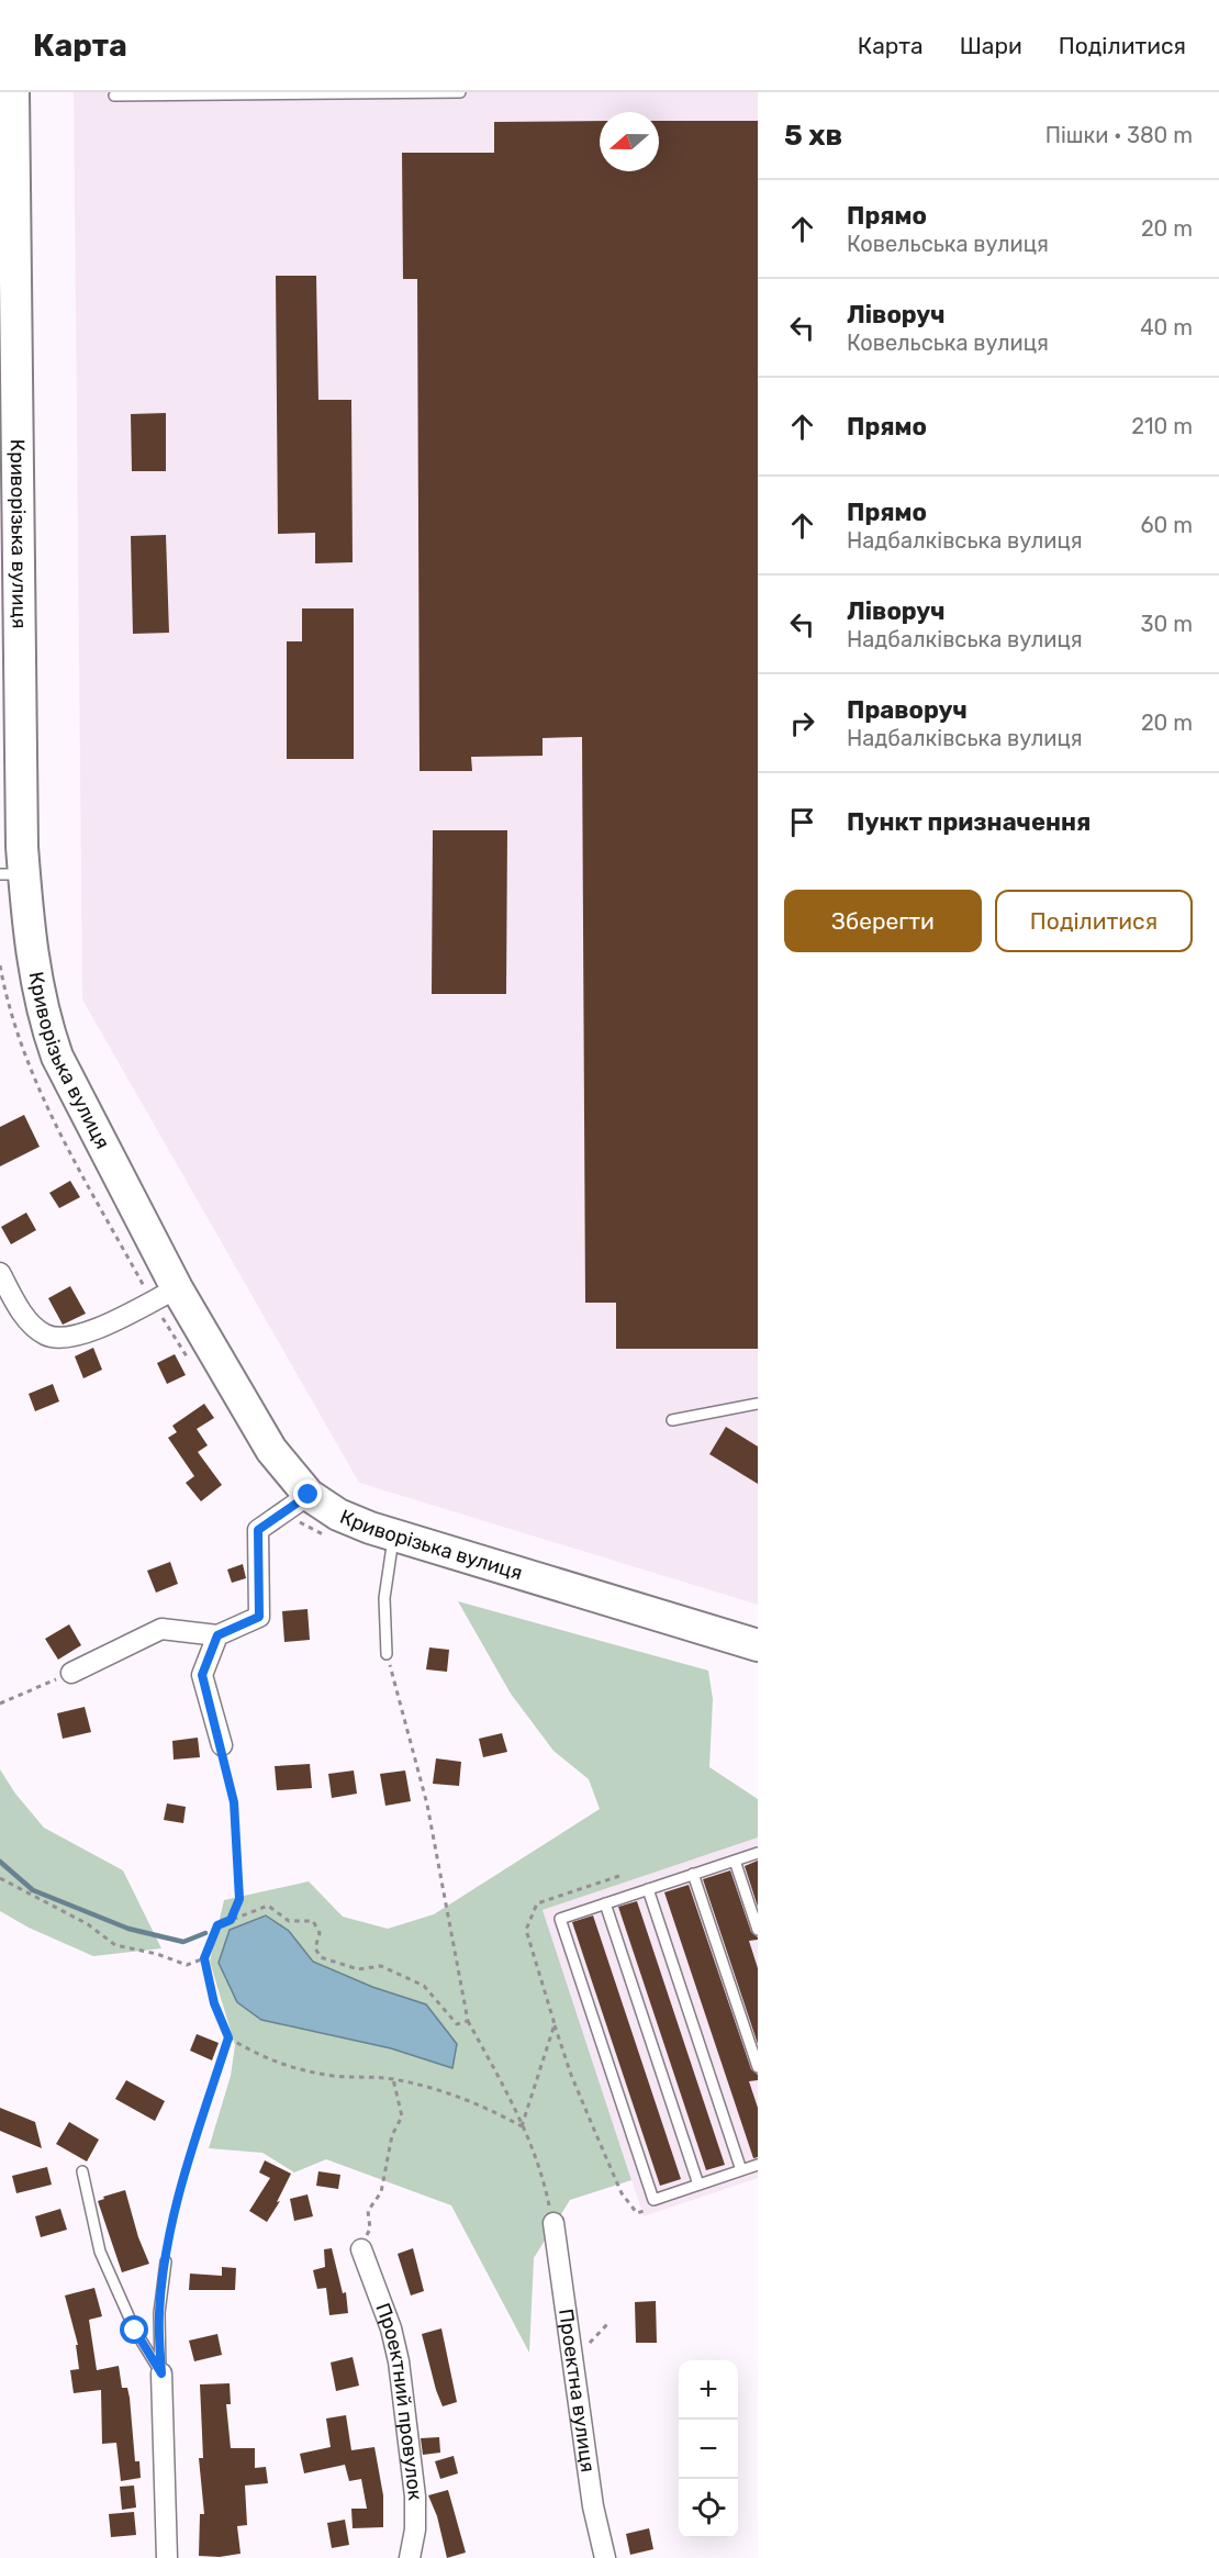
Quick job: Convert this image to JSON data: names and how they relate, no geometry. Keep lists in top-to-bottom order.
{
  "streets": {
    "main road": ["Криворізька вулиця"],
    "street": ["Проектна вулиця", "Проектний провулок"]
  },
  "north": "left",
  "page": {
    "header": "Карта",
    "nav": ["Карта", "Шари", "Поділитися"],
    "heading": ["5 хв", "Пішки · 380 m"],
    "list": [
      ["Прямо", "Ковельська вулиця", "20 m"],
      ["Ліворуч", "Ковельська вулиця", "40 m"],
      ["Прямо", "210 m"],
      ["Прямо", "Надбалківська вулиця", "60 m"],
      ["Ліворуч", "Надбалківська вулиця", "30 m"],
      ["Праворуч", "Надбалківська вулиця", "20 m"],
      "Пункт призначення"
    ],
    "buttons": ["Зберегти", "Поділитися"],
    "map_buttons": ["+", "−"]
  }
}
